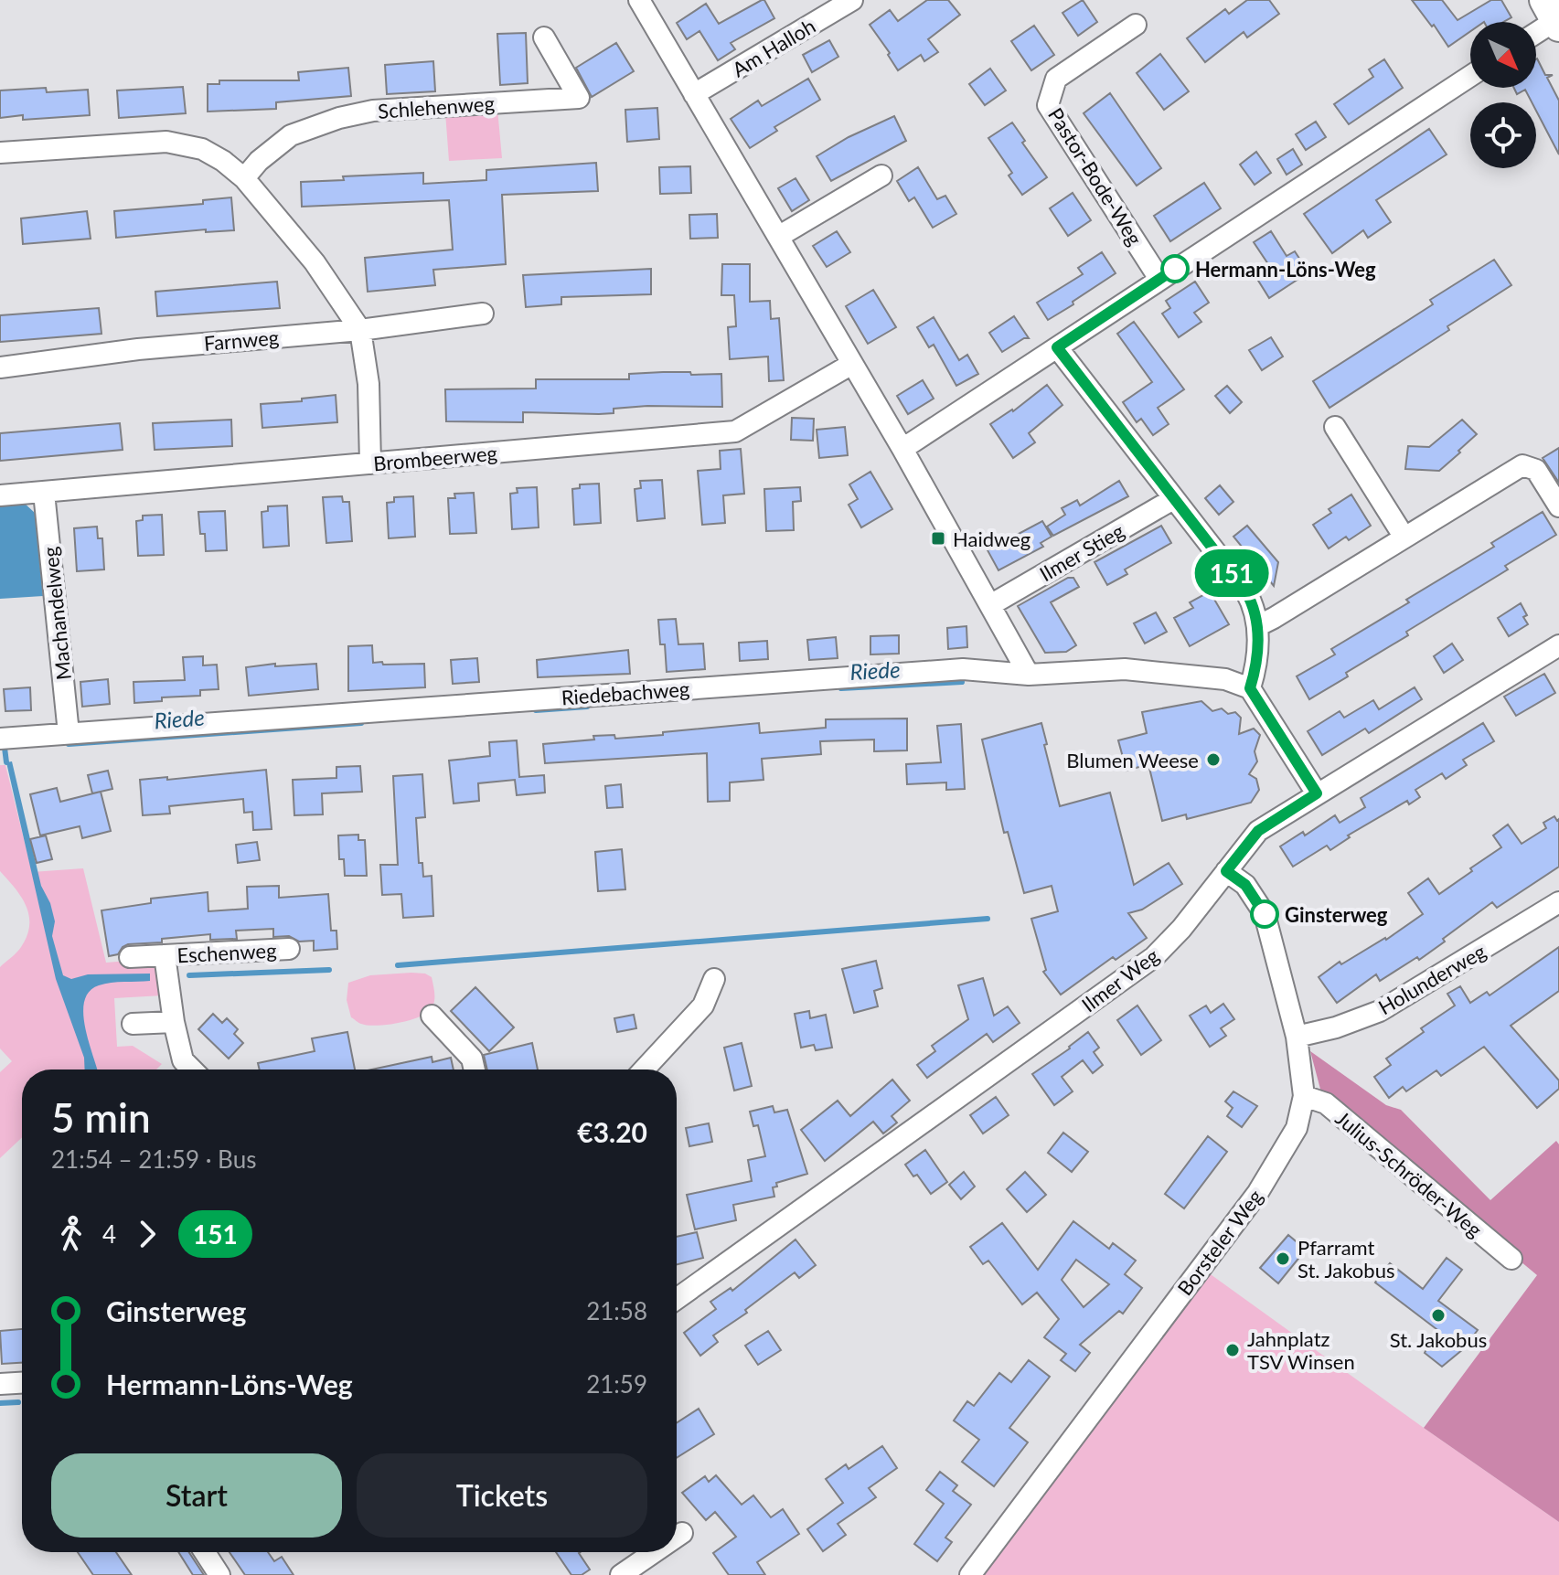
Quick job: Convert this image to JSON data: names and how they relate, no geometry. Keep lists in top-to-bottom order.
{
  "streets": {
    "street": [
      "Am Halloh",
      "Schlehenweg",
      "Pastor-Bode-Weg",
      "Farnweg",
      "Brombeerweg",
      "Ilmer Stieg",
      "Machandelweg",
      "Riedebachweg",
      "Eschenweg",
      "Holunderweg",
      "Ilmer Weg",
      "Julius-Schröder-Weg",
      "Borsteler Weg"
    ]
  },
  "crossings": [
    ["Brombeerweg", "Machandelweg"],
    ["Machandelweg", "Riedebachweg"],
    ["Holunderweg", "Borsteler Weg"],
    ["Ilmer Weg", "Borsteler Weg"],
    ["Julius-Schröder-Weg", "Borsteler Weg"]
  ],
  "water": ["Riede"],
  "places": {
    "other": [
      "Hermann-Löns-Weg",
      "Blumen Weese",
      "Ginsterweg",
      "Pfarramt St. Jakobus",
      "St. Jakobus",
      "Jahnplatz TSV Winsen"
    ],
    "transit": ["Haidweg"]
  },
  "lines": ["bus line 151"],
  "north": "bottom right",
  "page": {
    "on_map": "151",
    "heading": ["5 min", "21:54 – 21:59 · Bus", "€3.20"],
    "legs": ["4", "151"],
    "list": [
      {
        "name": "Ginsterweg",
        "value": "21:58"
      },
      {
        "name": "Hermann-Löns-Weg",
        "value": "21:59"
      }
    ],
    "buttons": ["Start", "Tickets"]
  }
}
